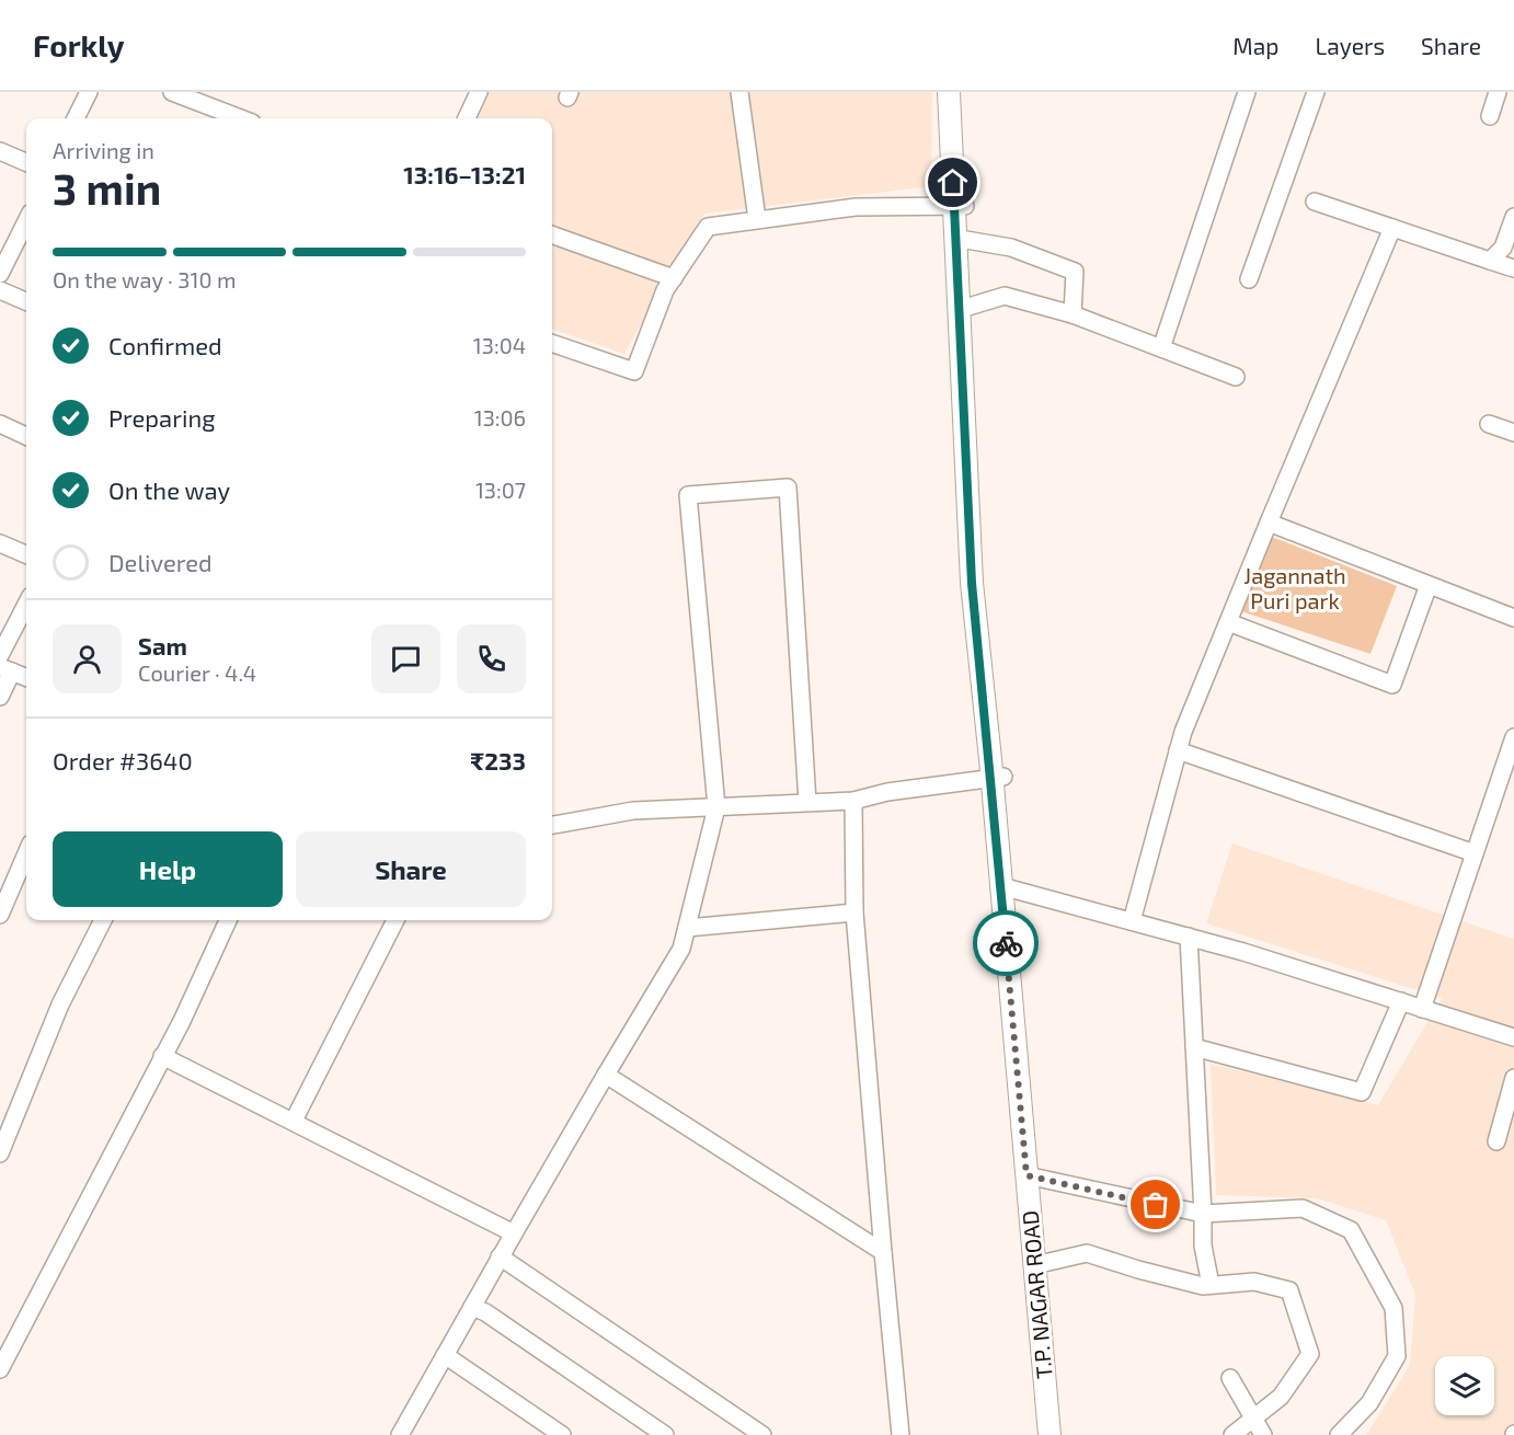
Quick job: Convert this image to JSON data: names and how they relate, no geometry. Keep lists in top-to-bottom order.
{
  "streets": {
    "main road": ["T.P. NAGAR ROAD"]
  },
  "parks": ["Jagannath Puri park"],
  "page": {
    "header": "Forkly",
    "nav": ["Map", "Layers", "Share"],
    "heading": ["3 min", "Arriving in", "13:16–13:21"],
    "panel": [
      "Sam",
      "Courier · 4.4",
      "Order #3640",
      "₹233"
    ],
    "bar": "On the way · 310 m",
    "list": [
      ["Confirmed", "13:04"],
      ["Preparing", "13:06"],
      ["On the way", "13:07"],
      "Delivered"
    ],
    "buttons": ["Help", "Share"]
  }
}
